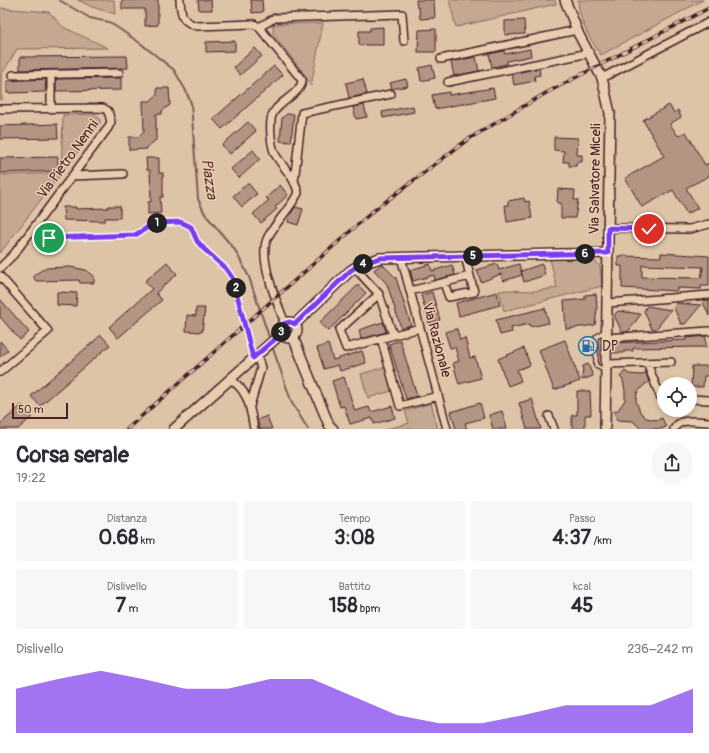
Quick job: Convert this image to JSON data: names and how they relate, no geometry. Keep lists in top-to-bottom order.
{
  "streets": {
    "street": ["Via Pietro Nenni", "Via Salvatore Miceli", "Via Razionale"]
  },
  "water": ["Piazza"],
  "places": {
    "fuel station": ["DP"]
  },
  "scale_bar": "50 m",
  "page": {
    "pins": [
      "1",
      "6",
      "5",
      "4",
      "2",
      "3"
    ],
    "scale": "50 m",
    "heading": ["Corsa serale", "19:22"],
    "stats": [
      ["Distanza", "0.68 km"],
      ["Tempo", "3:08"],
      ["Passo", "4:37 /km"],
      ["Dislivello", "7 m"],
      ["Battito", "158 bpm"],
      ["kcal", "45"]
    ],
    "chart": ["Dislivello", "236–242 m"]
  }
}
